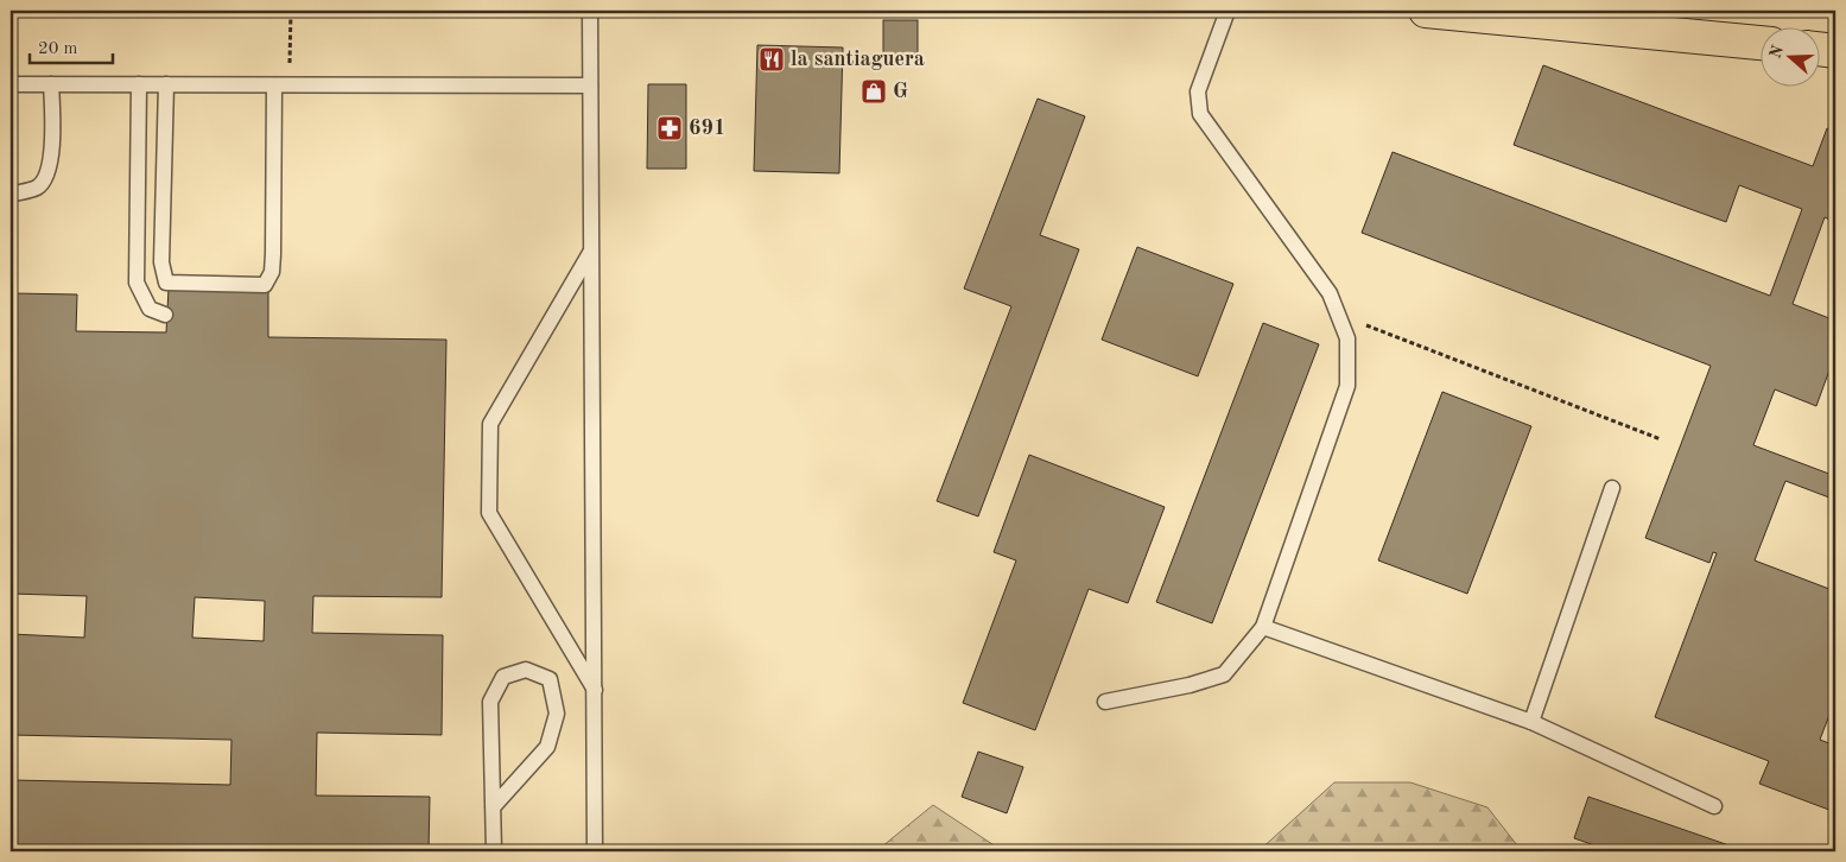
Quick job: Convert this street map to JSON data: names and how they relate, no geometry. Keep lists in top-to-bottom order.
{
  "places": {
    "restaurant": ["la santiaguera"],
    "shop": ["G"],
    "pharmacy": ["691"]
  },
  "scale_bar": "20 m",
  "north": "left"
}
